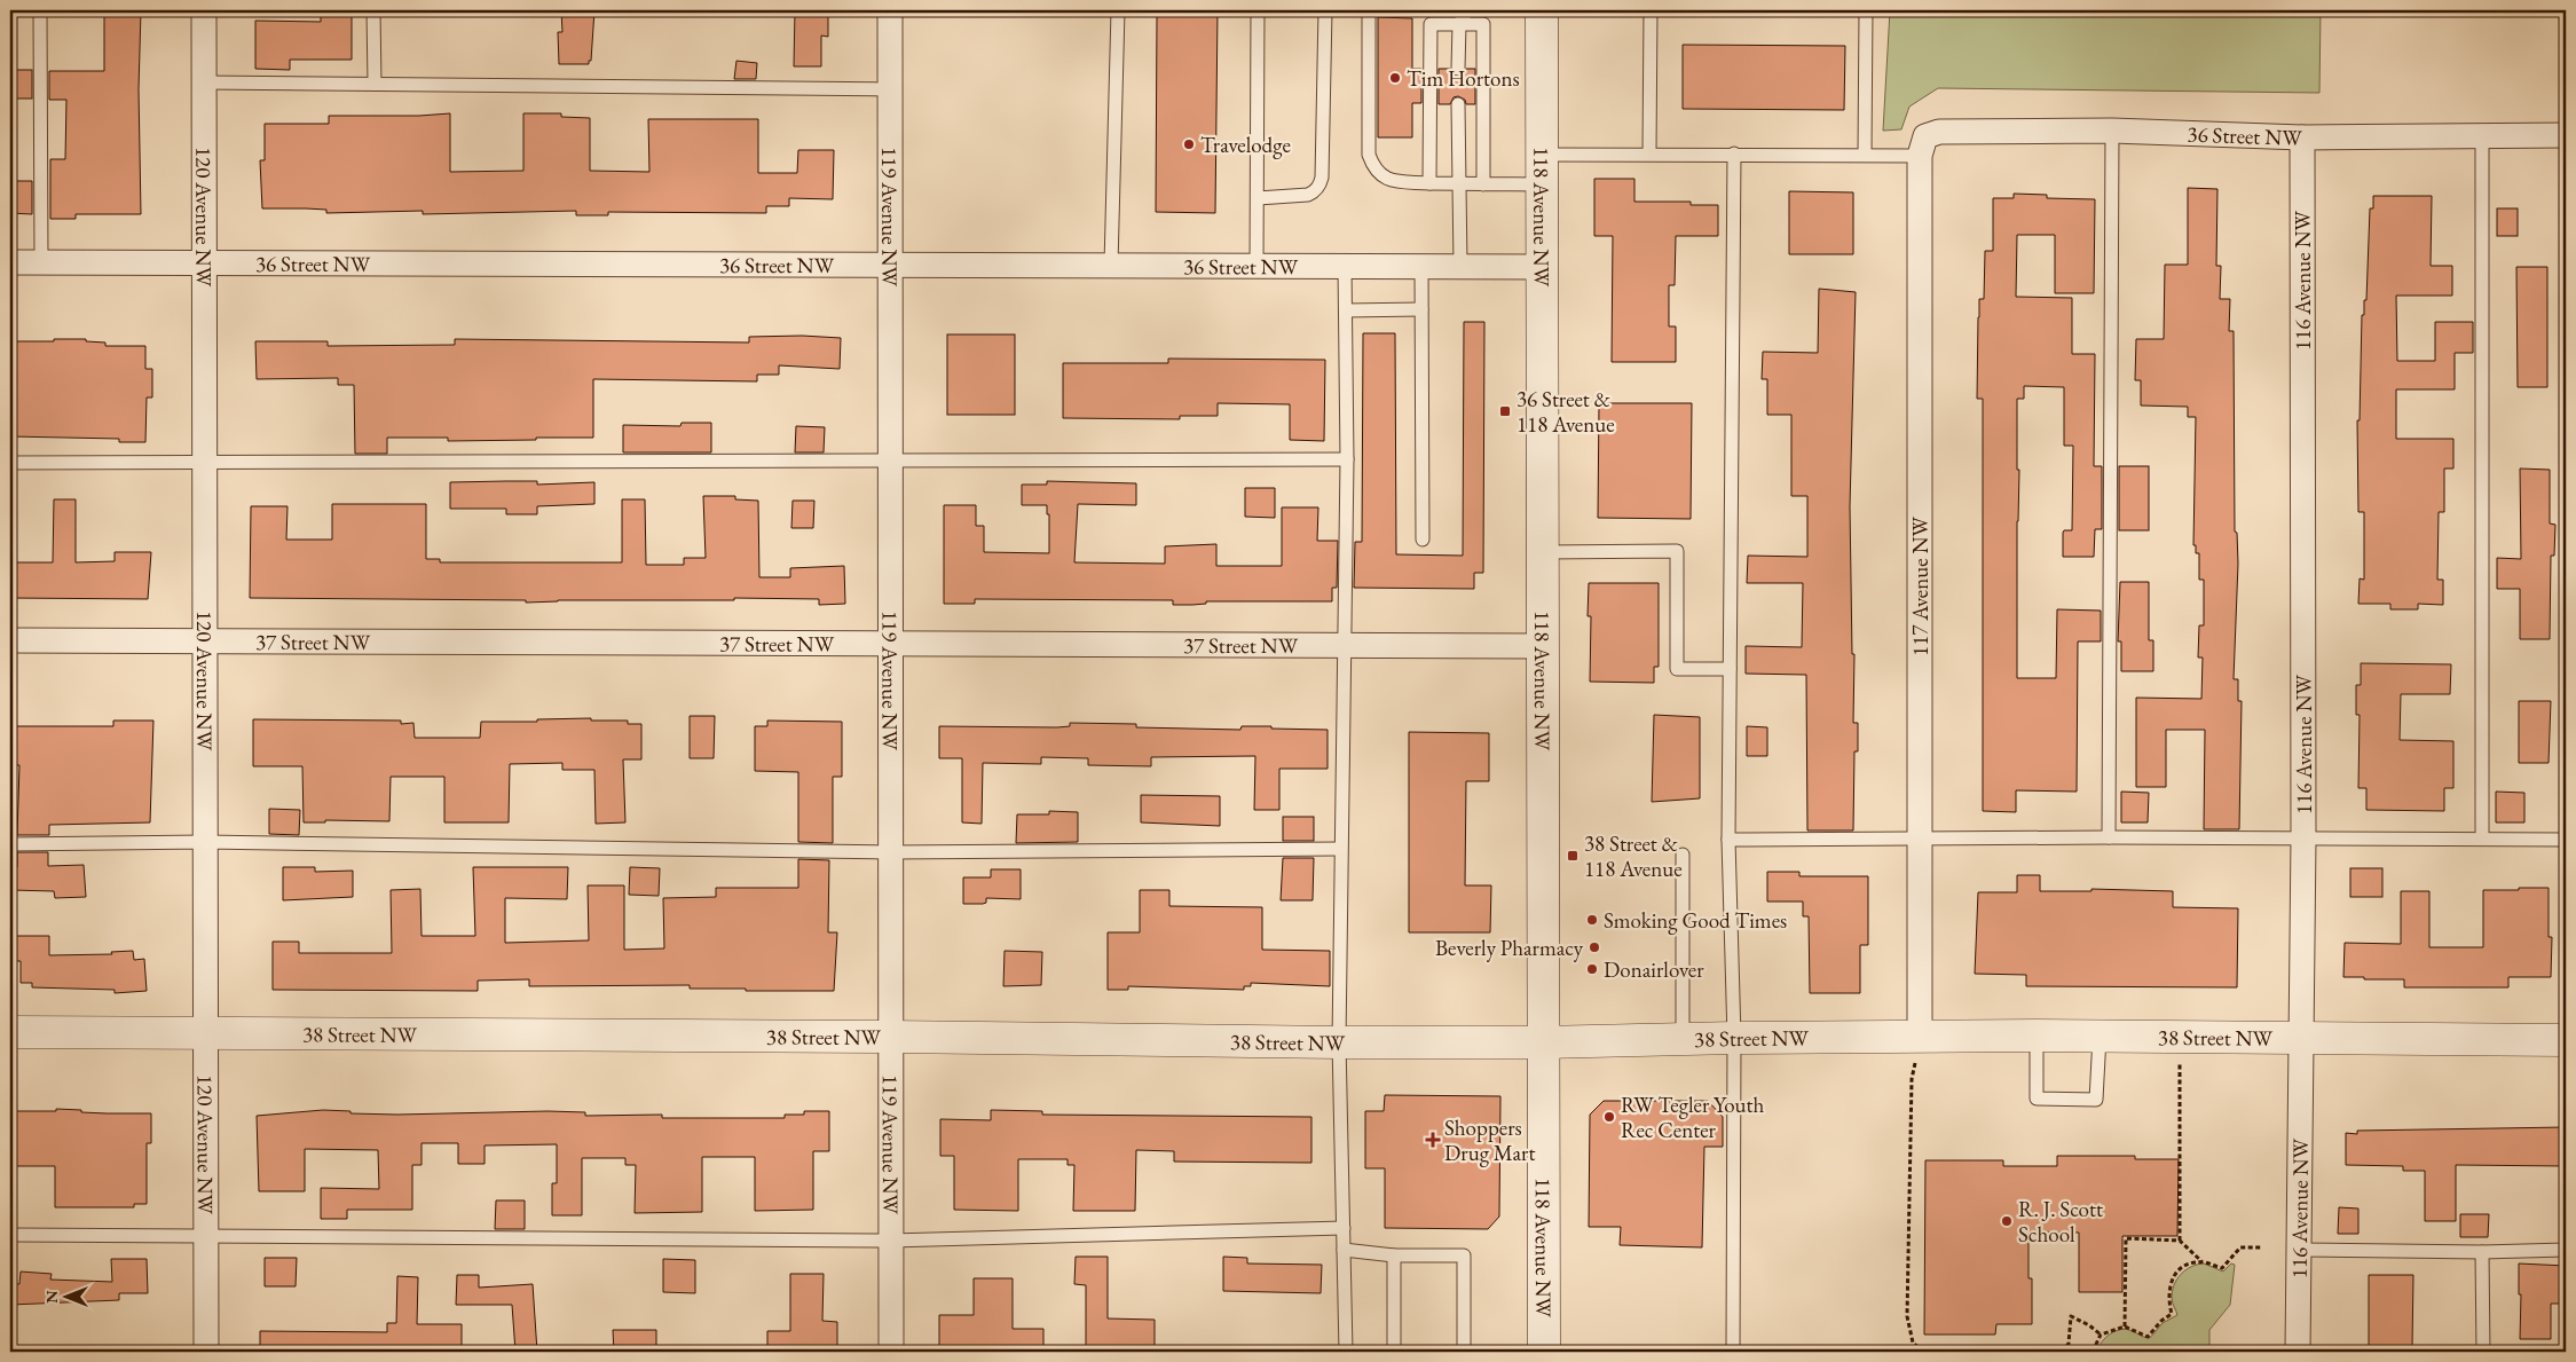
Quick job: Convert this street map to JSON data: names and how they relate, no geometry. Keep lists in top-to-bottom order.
{
  "streets": {
    "street": [
      "36 Street NW",
      "120 Avenue NW",
      "119 Avenue NW",
      "118 Avenue NW",
      "116 Avenue NW",
      "117 Avenue NW",
      "37 Street NW",
      "38 Street NW"
    ]
  },
  "crossings": [
    ["36 Street NW", "120 Avenue NW"],
    ["36 Street NW", "119 Avenue NW"],
    ["36 Street NW", "118 Avenue NW"],
    ["36 Street NW", "116 Avenue NW"],
    ["36 Street NW", "117 Avenue NW"],
    ["120 Avenue NW", "37 Street NW"],
    ["120 Avenue NW", "38 Street NW"],
    ["119 Avenue NW", "37 Street NW"],
    ["119 Avenue NW", "38 Street NW"],
    ["118 Avenue NW", "37 Street NW"],
    ["118 Avenue NW", "38 Street NW"],
    ["116 Avenue NW", "38 Street NW"],
    ["117 Avenue NW", "38 Street NW"]
  ],
  "places": {
    "other": [
      "Tim Hortons",
      "Travelodge",
      "Smoking Good Times",
      "Beverly Pharmacy",
      "Donairlover",
      "RW Tegler Youth Rec Center",
      "R. J. Scott School"
    ],
    "transit": ["36 Street & 118 Avenue", "38 Street & 118 Avenue"],
    "health": ["Shoppers Drug Mart"]
  },
  "north": "left"
}
